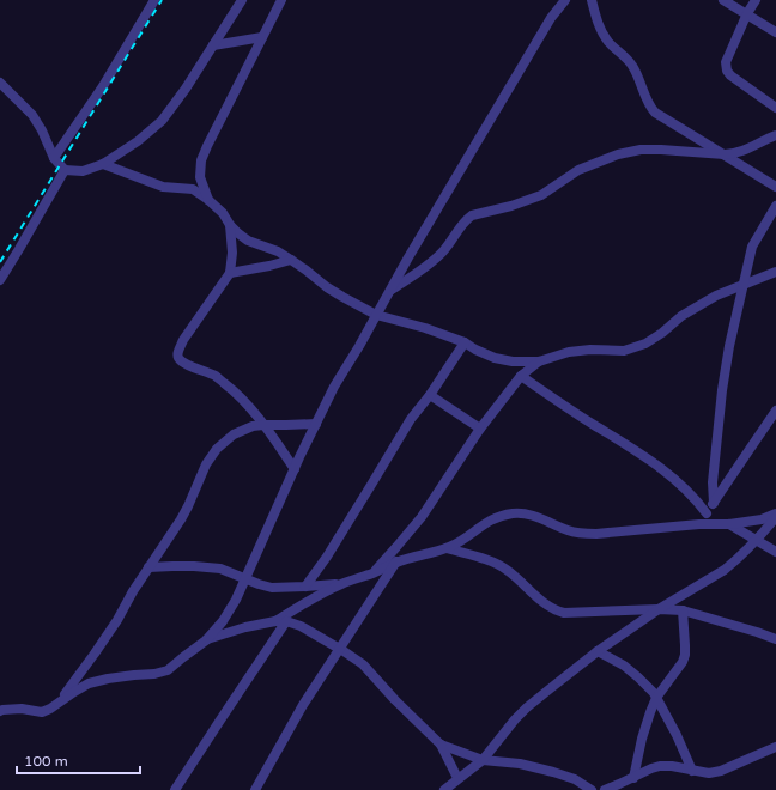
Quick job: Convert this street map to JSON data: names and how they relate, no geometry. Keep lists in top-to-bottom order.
{
  "scale_bar": "100 m"
}
